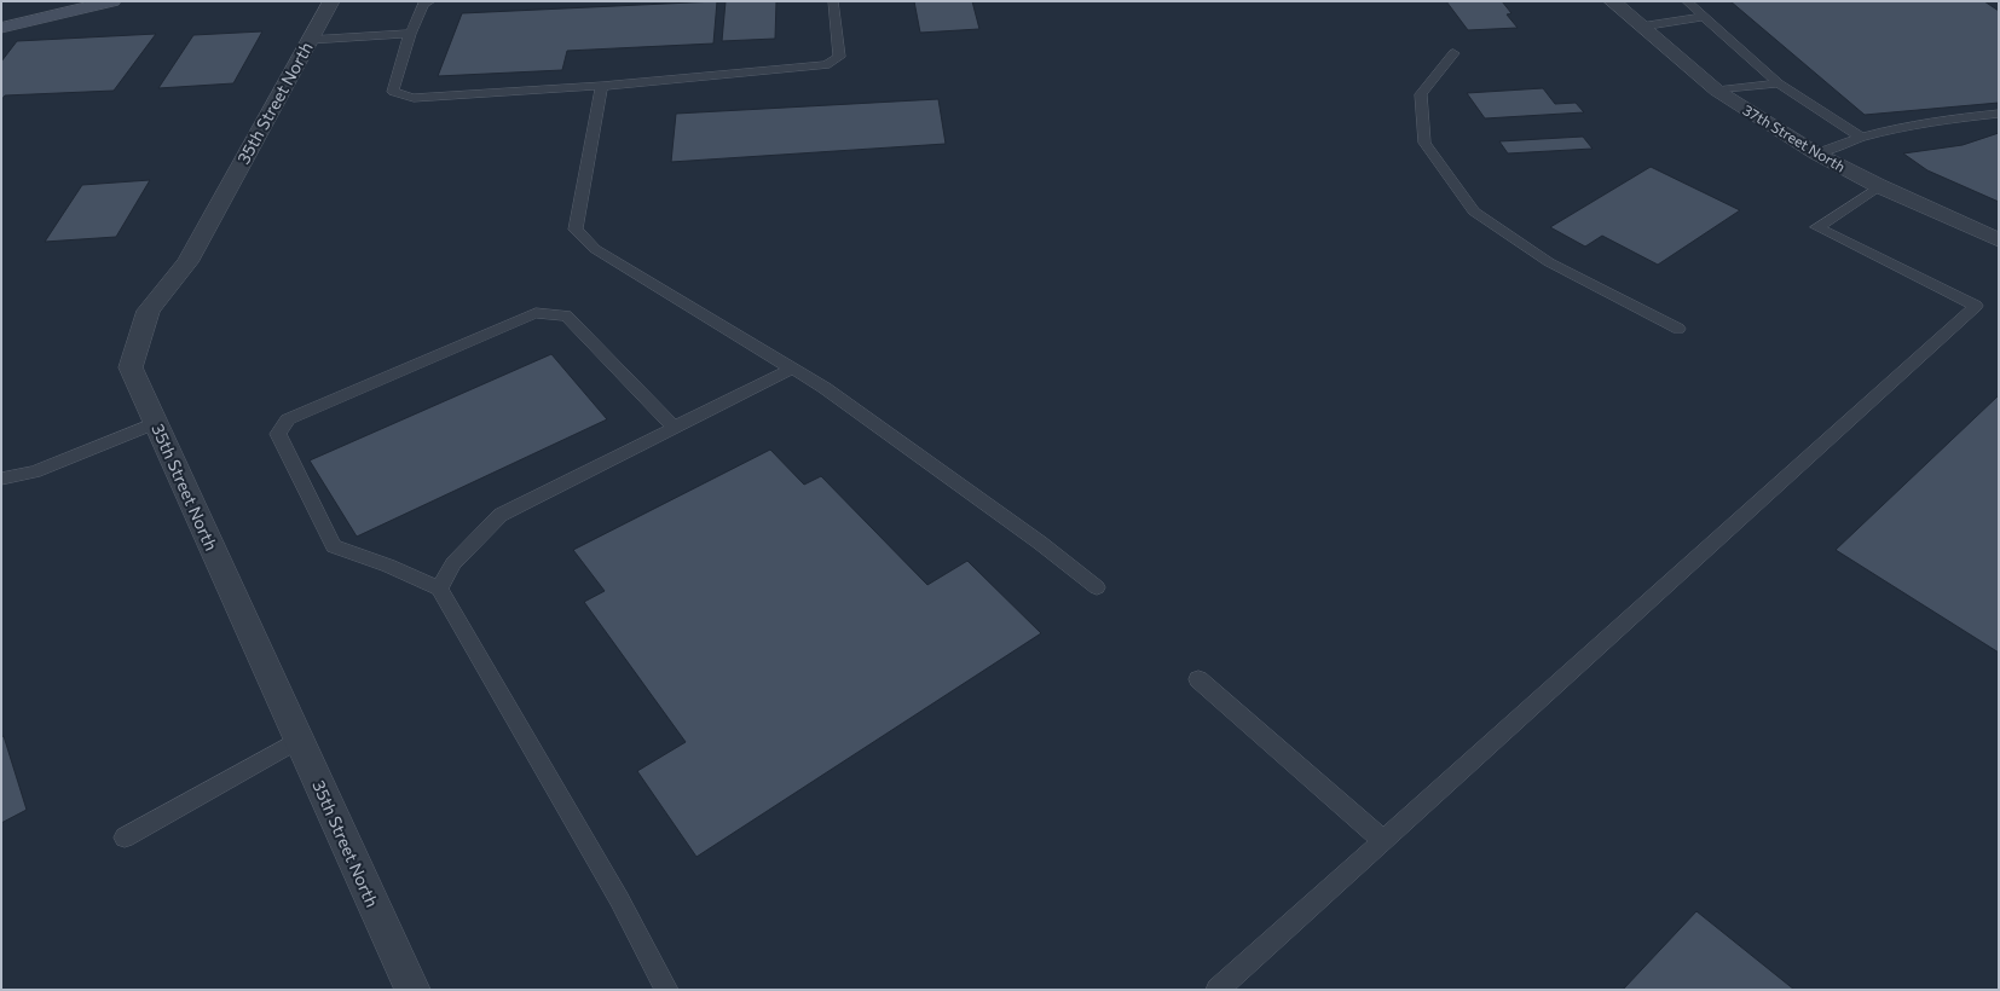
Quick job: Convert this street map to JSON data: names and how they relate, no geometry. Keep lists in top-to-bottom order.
{
  "streets": {
    "street": ["35th Street North", "37th Street North"]
  }
}
